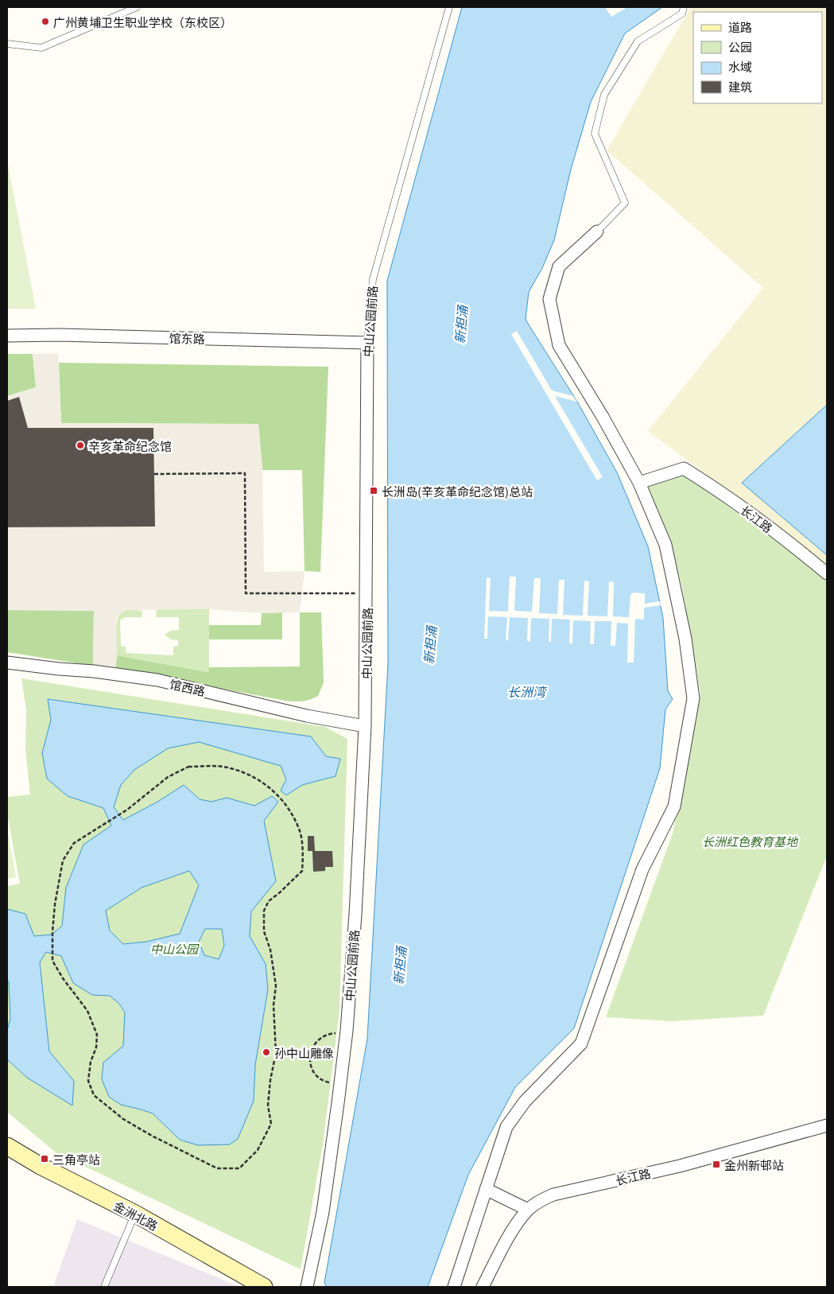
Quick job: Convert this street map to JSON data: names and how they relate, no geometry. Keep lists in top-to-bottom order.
{
  "streets": {
    "main road": ["金洲北路"],
    "street": [
      "中山公园前路",
      "馆东路",
      "长江路",
      "馆西路"
    ]
  },
  "crossings": [
    ["中山公园前路", "馆东路"],
    ["中山公园前路", "馆西路"]
  ],
  "water": ["新担涌", "长洲湾"],
  "parks": ["长洲红色教育基地", "中山公园"],
  "places": {
    "other": ["广州黄埔卫生职业学校（东校区）", "辛亥革命纪念馆", "孙中山雕像"],
    "transit": ["长洲岛(辛亥革命纪念馆)总站", "三角亭站", "金州新邨站"]
  },
  "legend": [
    "道路",
    "公园",
    "水域",
    "建筑"
  ]
}
